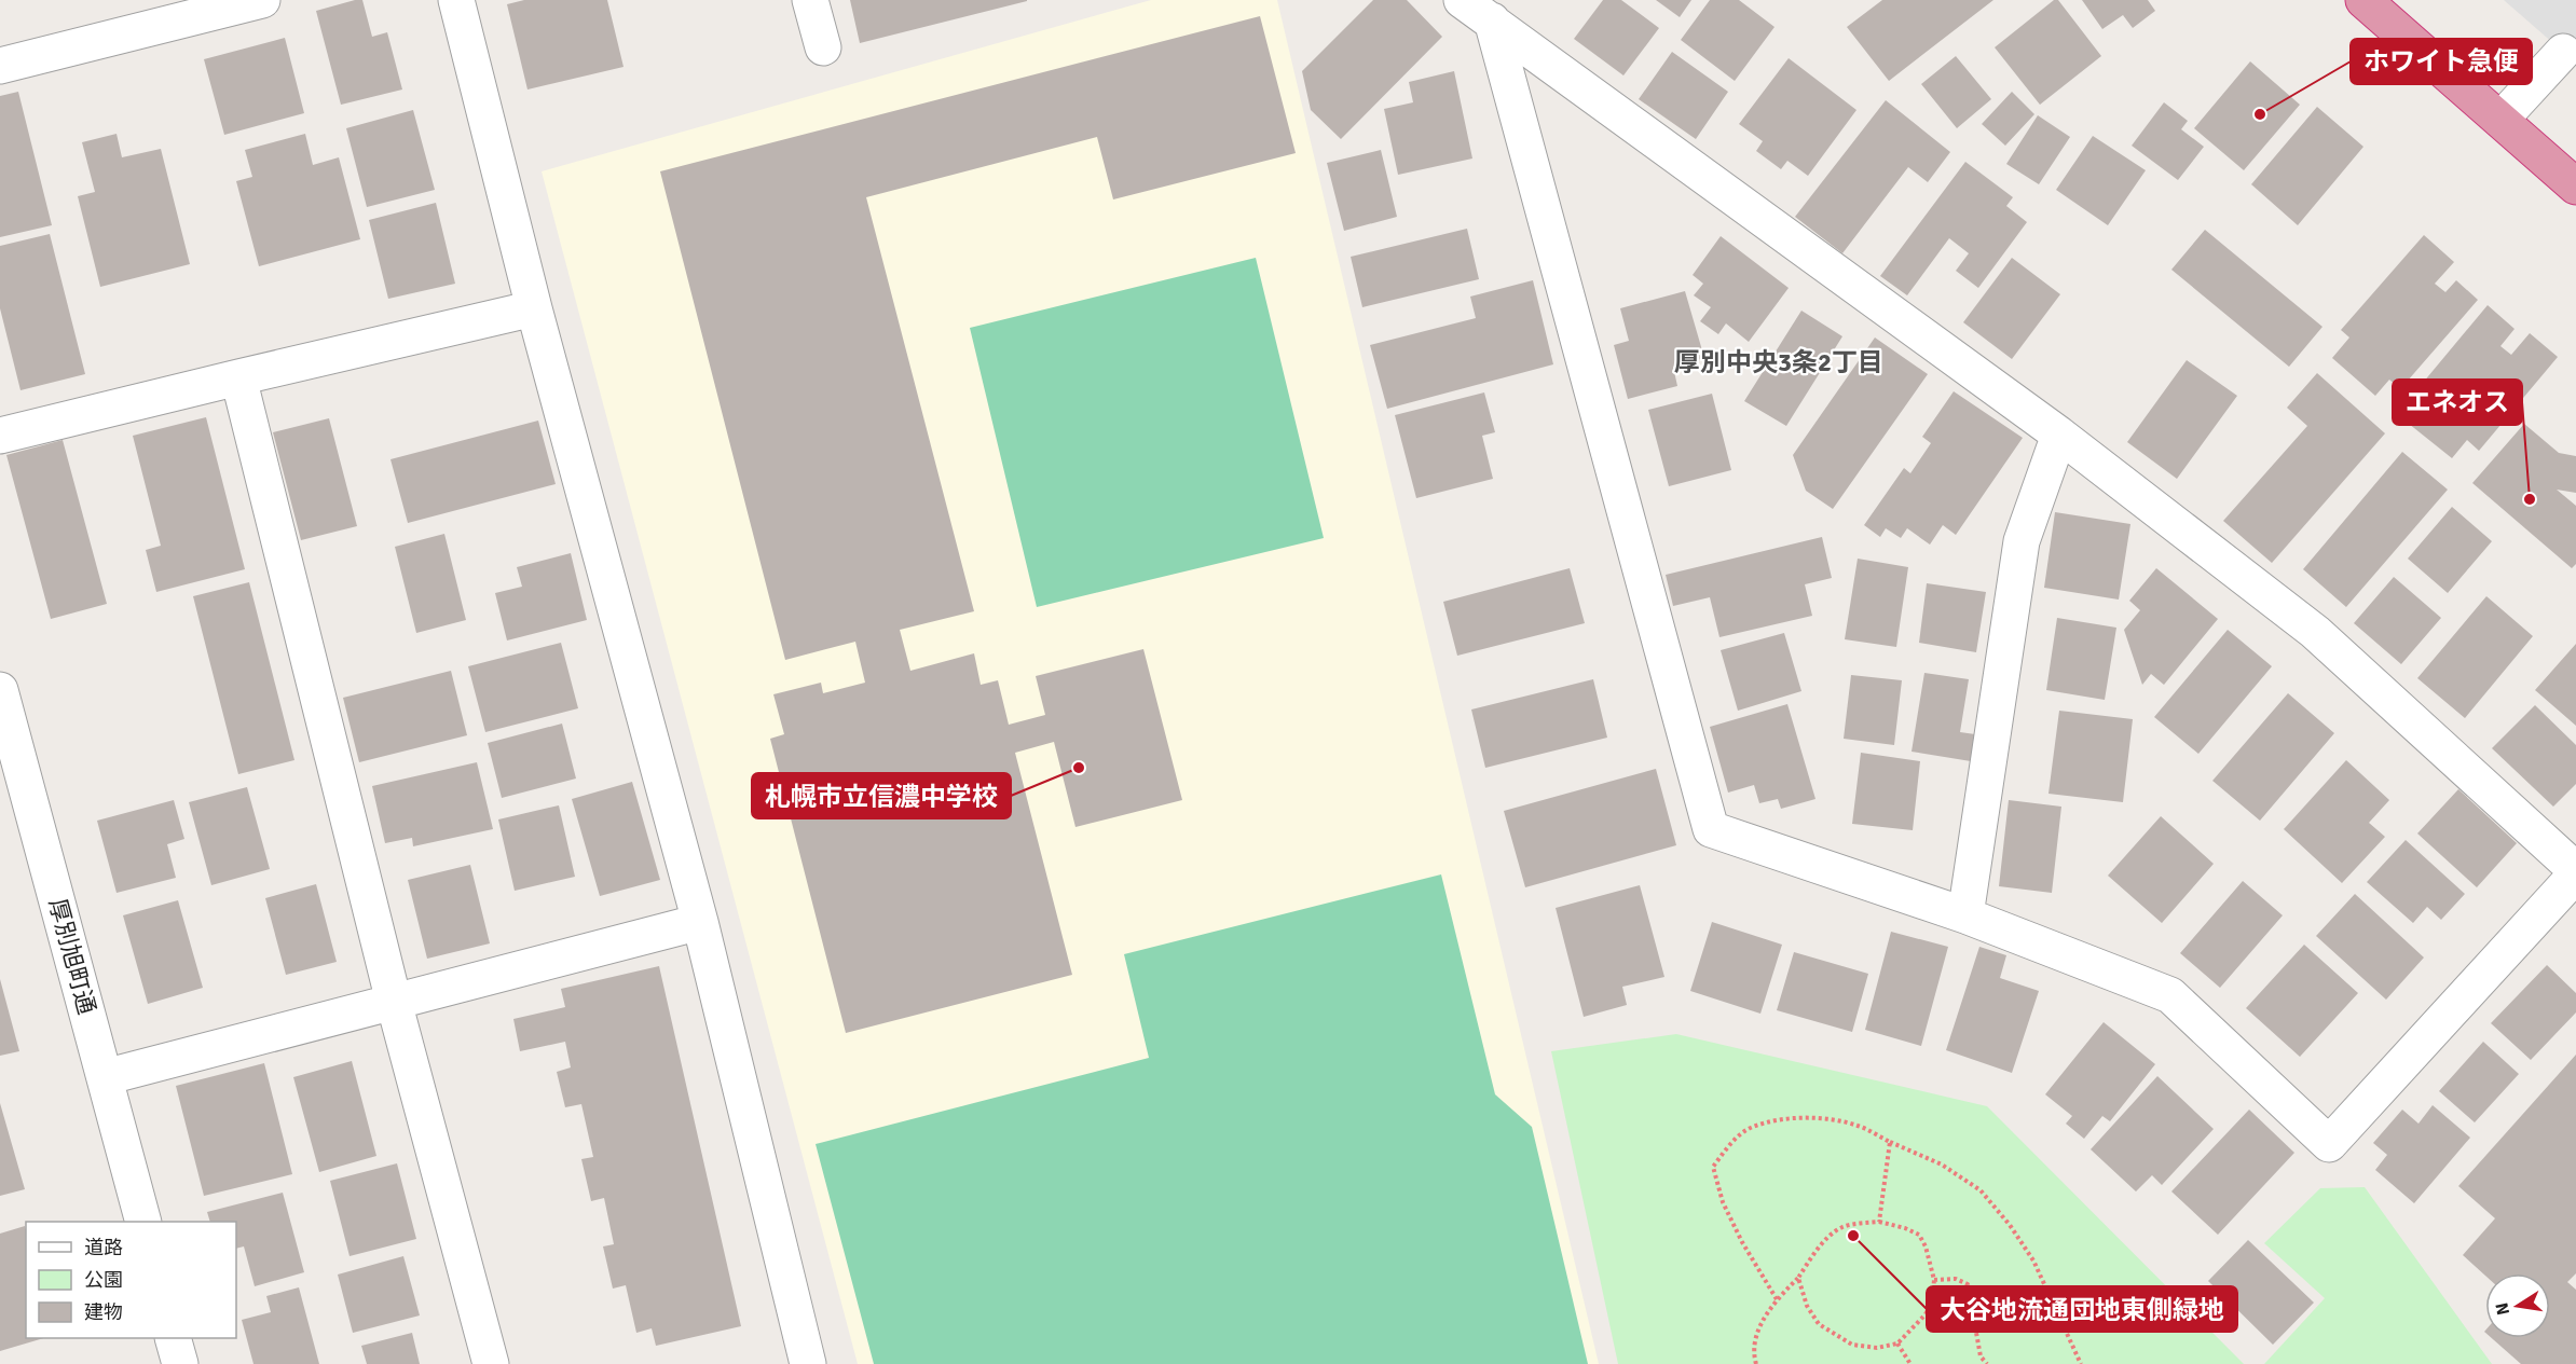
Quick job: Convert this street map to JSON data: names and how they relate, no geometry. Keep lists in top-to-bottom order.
{
  "streets": {
    "street": ["厚別旭町通"]
  },
  "districts": ["厚別中央3条2丁目"],
  "places": [
    "ホワイト急便",
    "エネオス",
    "札幌市立信濃中学校",
    "大谷地流通団地東側緑地"
  ],
  "legend": ["道路", "公園", "建物"],
  "north": "left"
}
